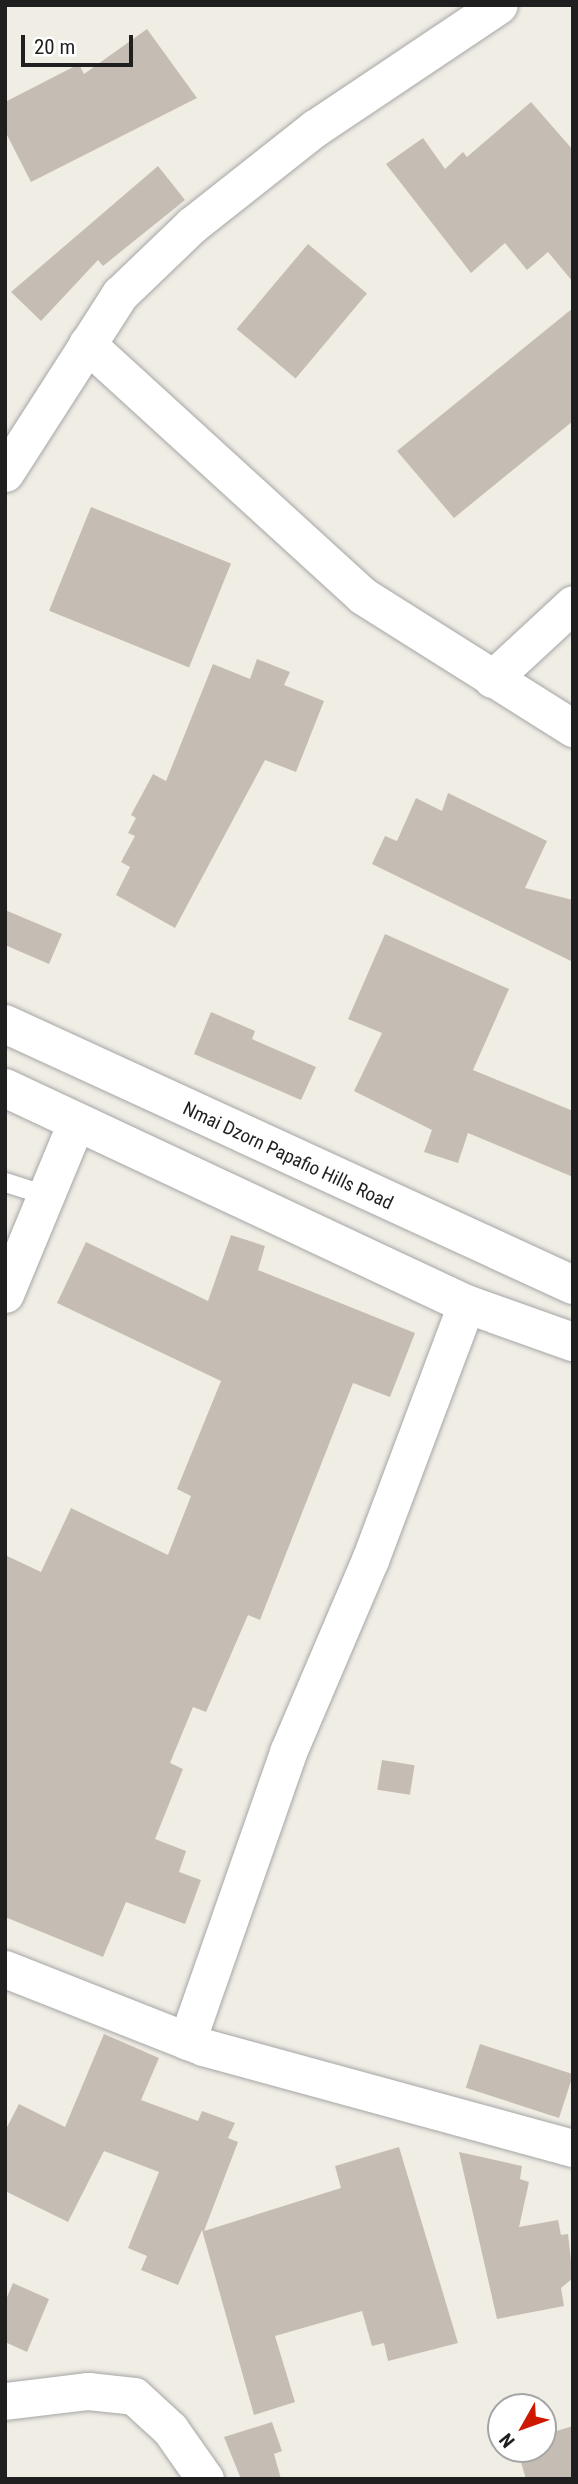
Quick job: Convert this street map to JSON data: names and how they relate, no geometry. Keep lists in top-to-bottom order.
{
  "streets": {
    "street": ["Nmai Dzorn Papafio Hills Road"]
  },
  "scale_bar": "20 m",
  "north": "bottom left"
}
